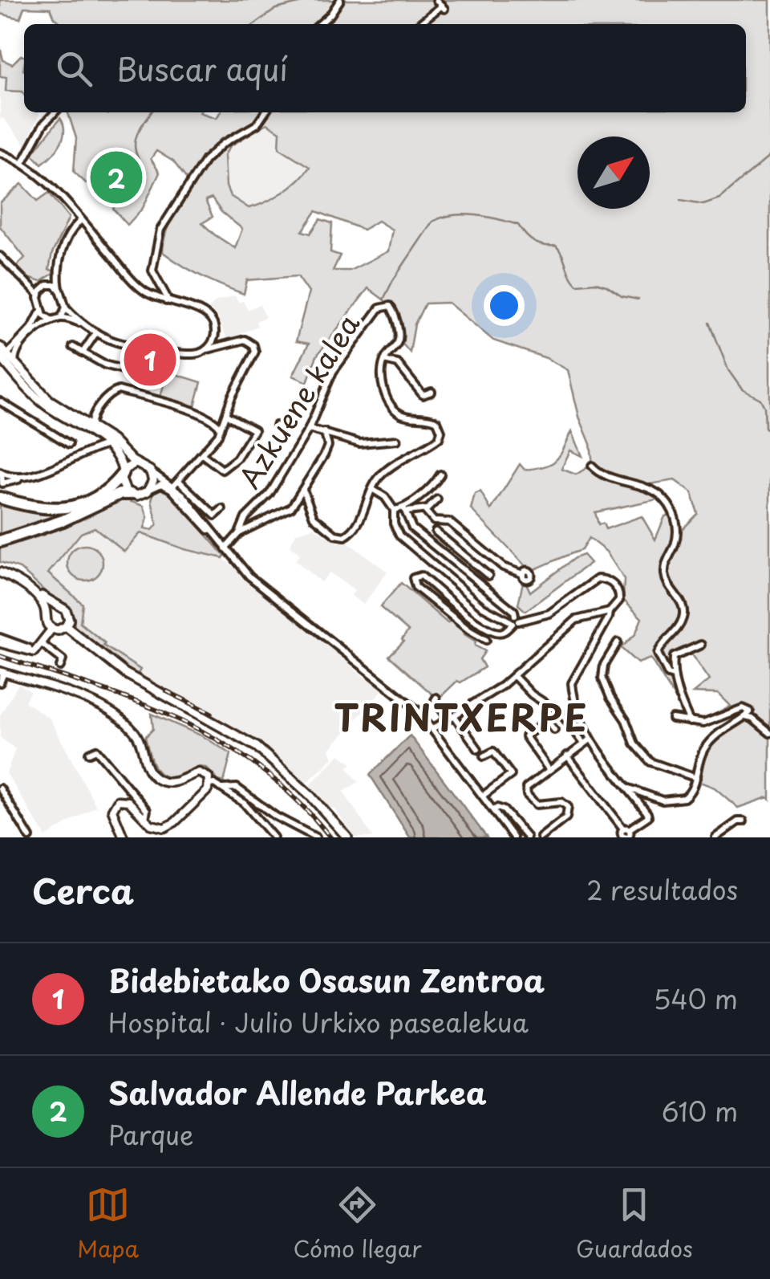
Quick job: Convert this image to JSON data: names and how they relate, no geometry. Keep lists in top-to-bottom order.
{
  "streets": {
    "street": ["Azkuene kalea"]
  },
  "districts": ["TRINTXERPE"],
  "north": "top right",
  "page": {
    "search": "Buscar aquí",
    "pins": ["2", "1"],
    "heading": ["Cerca", "2 resultados"],
    "list": [
      {
        "mark": "1",
        "name": "Bidebietako Osasun Zentroa",
        "note": "Hospital · Julio Urkixo pasealekua",
        "value": "540 m"
      },
      {
        "mark": "2",
        "name": "Salvador Allende Parkea",
        "note": "Parque",
        "value": "610 m"
      }
    ],
    "nav": ["Mapa", "Cómo llegar", "Guardados"]
  }
}
